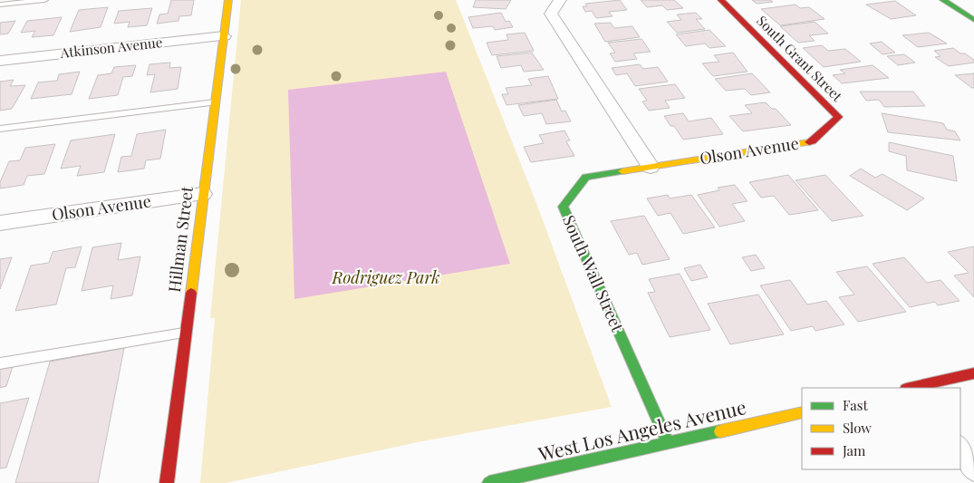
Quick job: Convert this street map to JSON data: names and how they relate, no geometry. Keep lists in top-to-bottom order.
{
  "streets": {
    "street": [
      "Atkinson Avenue",
      "South Grant Street",
      "Olson Avenue",
      "Hillman Street",
      "South Wall Street",
      "West Los Angeles Avenue"
    ]
  },
  "crossings": [
    ["Atkinson Avenue", "Hillman Street"],
    ["South Grant Street", "Olson Avenue"],
    ["Olson Avenue", "Hillman Street"],
    ["Olson Avenue", "South Wall Street"],
    ["South Wall Street", "West Los Angeles Avenue"]
  ],
  "parks": ["Rodriguez Park"],
  "legend": ["Fast", "Slow", "Jam"]
}
